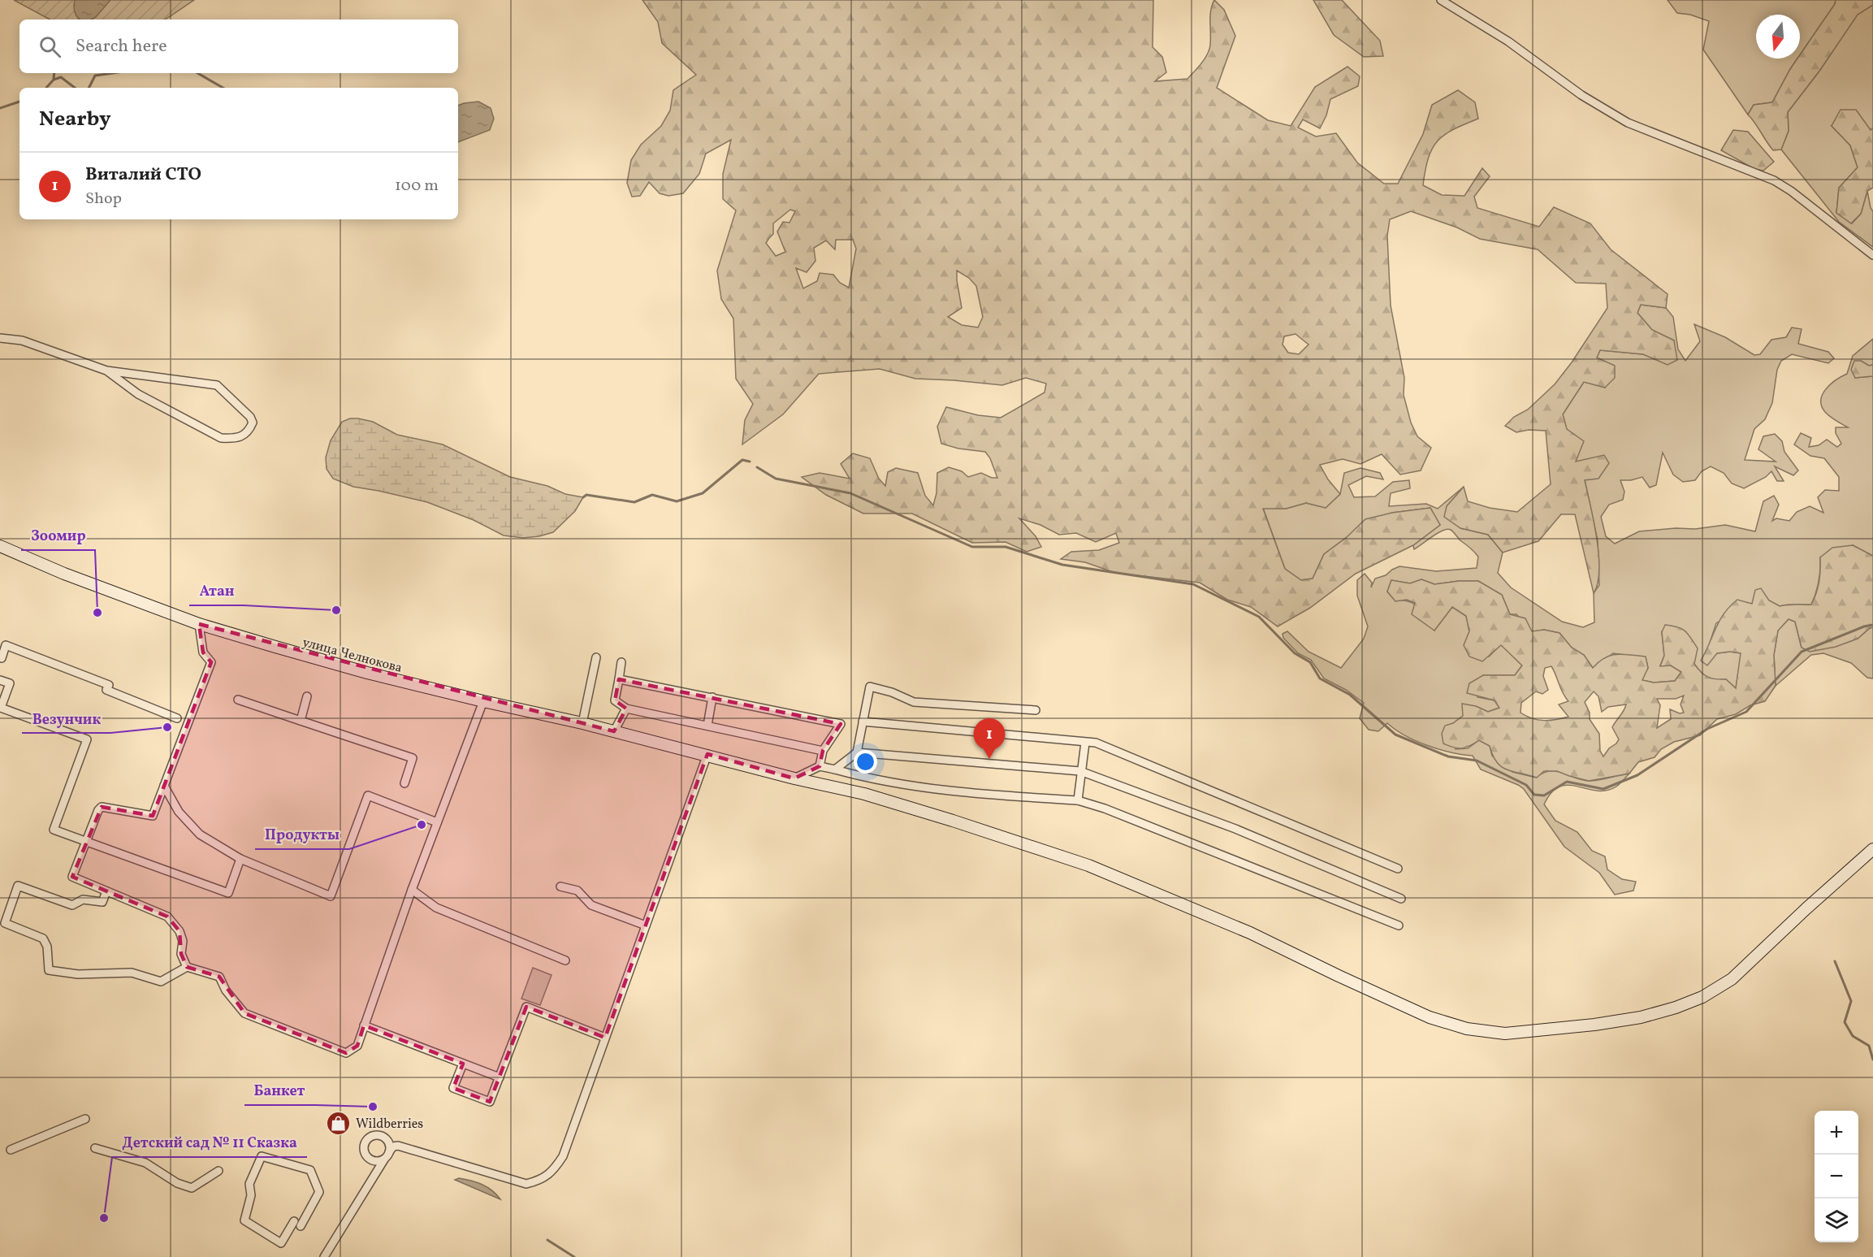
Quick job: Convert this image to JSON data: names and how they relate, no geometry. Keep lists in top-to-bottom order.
{
  "streets": {
    "main road": ["улица Челнокова"]
  },
  "places": {
    "other": [
      "Атан",
      "Зоомир",
      "Везунчик",
      "Продукты",
      "Банкет",
      "Детский сад № 11 Сказка"
    ],
    "shop": ["Wildberries"]
  },
  "north": "bottom",
  "page": {
    "search": "Search here",
    "heading": "Nearby",
    "list": [
      {
        "mark": "1",
        "name": "Виталий СТО",
        "note": "Shop",
        "value": "100 m"
      }
    ],
    "pins": "1",
    "map_buttons": ["+", "−"]
  }
}
